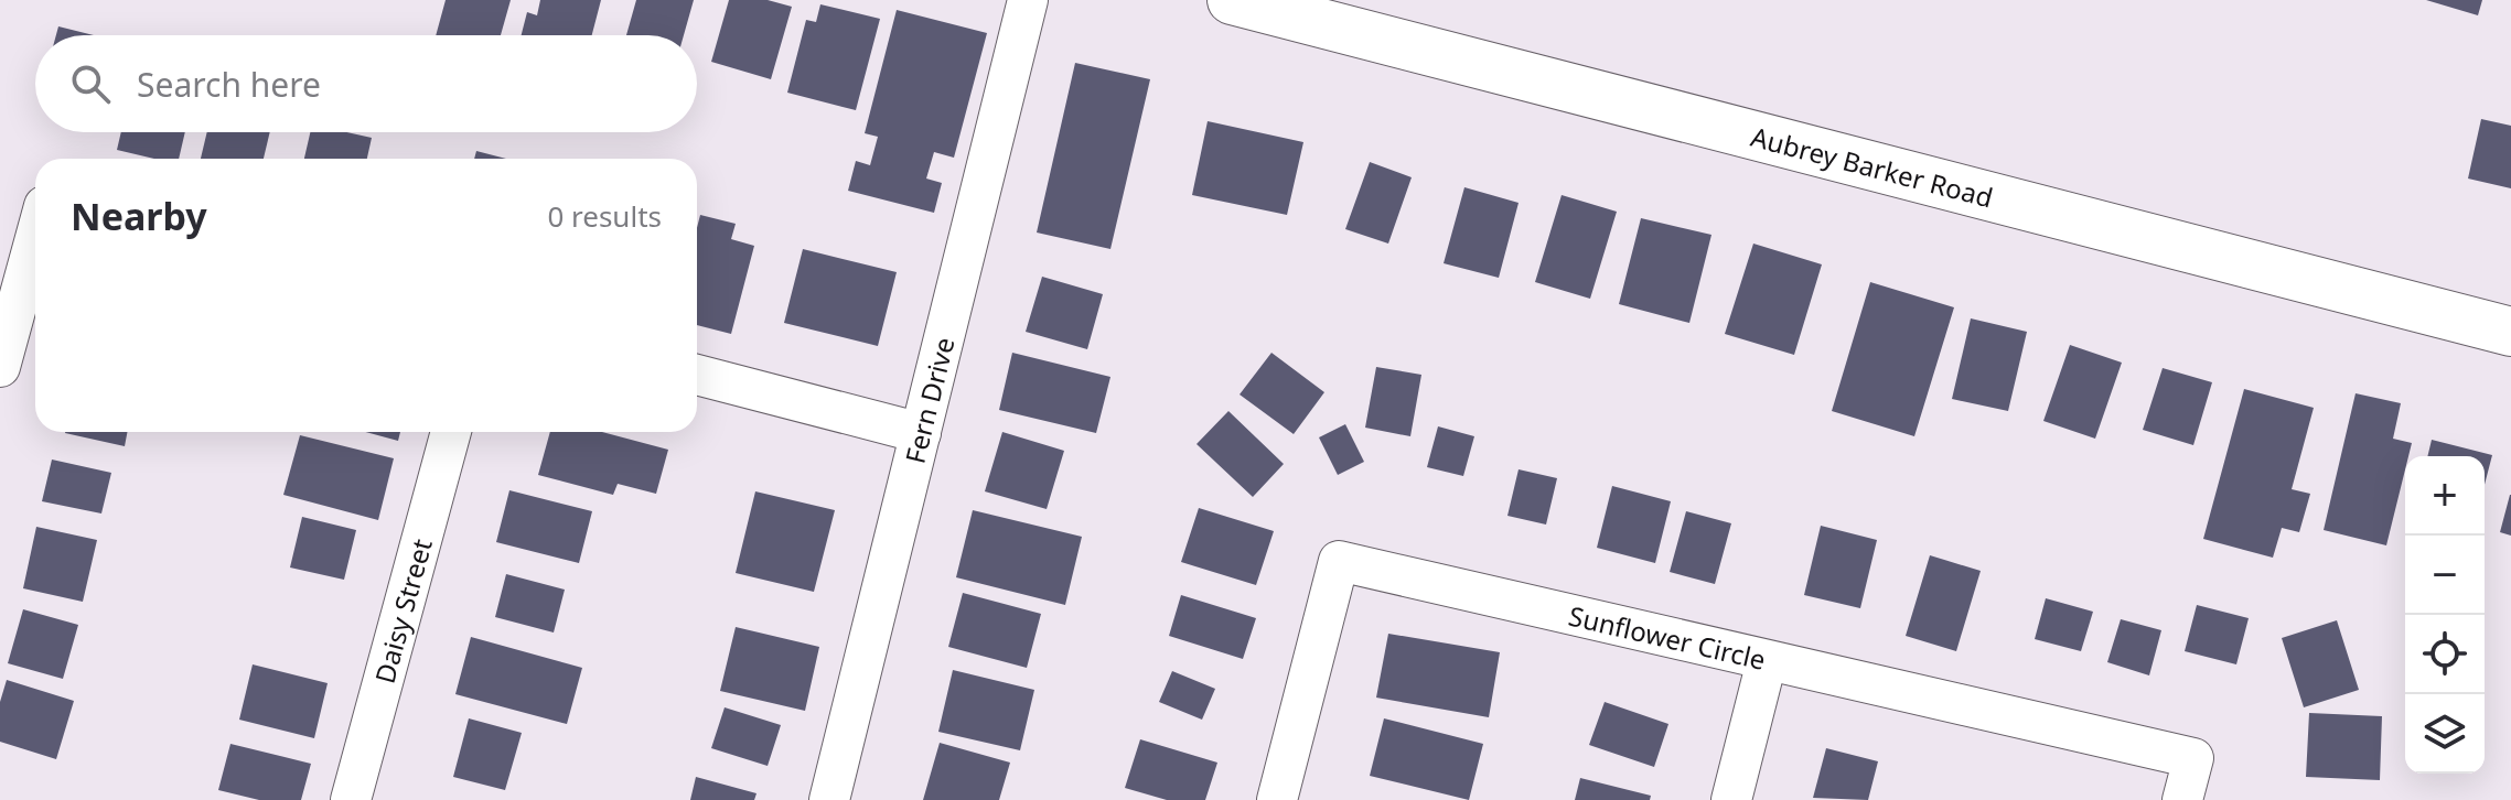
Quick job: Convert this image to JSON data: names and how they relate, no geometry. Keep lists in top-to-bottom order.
{
  "streets": {
    "street": [
      "Aubrey Barker Road",
      "Fern Drive",
      "Daisy Street",
      "Sunflower Circle"
    ]
  },
  "page": {
    "search": "Search here",
    "heading": ["Nearby", "0 results"],
    "map_buttons": ["+", "−"]
  }
}
